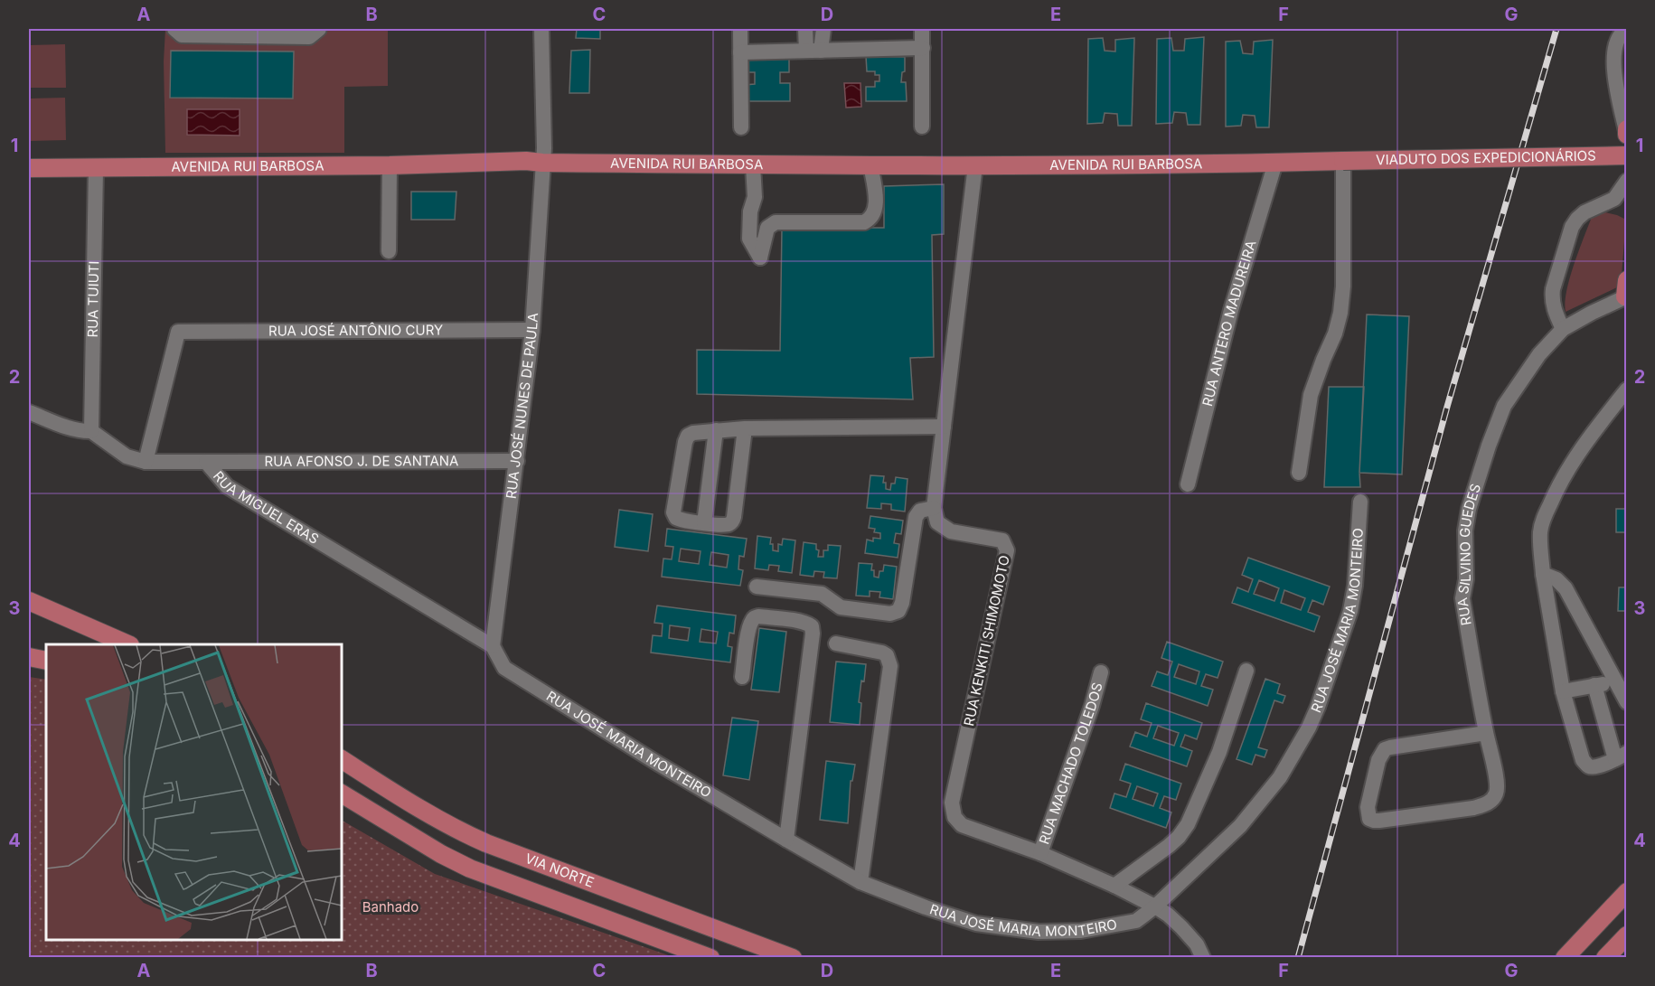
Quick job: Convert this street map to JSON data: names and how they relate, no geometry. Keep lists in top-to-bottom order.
{
  "streets": {
    "main road": ["VIADUTO DOS EXPEDICIONÁRIOS", "AVENIDA RUI BARBOSA", "VIA NORTE"],
    "street": [
      "RUA TUIUTI",
      "RUA ANTERO MADUREIRA",
      "RUA JOSÉ ANTÔNIO CURY",
      "RUA JOSÉ NUNES DE PAULA",
      "RUA AFONSO J. DE SANTANA",
      "RUA MIGUEL ERAS",
      "RUA SILVINO GUEDES",
      "RUA JOSÉ MARIA MONTEIRO",
      "RUA KENKITI SHIMOMOTO",
      "RUA MACHADO TOLEDOS"
    ]
  },
  "crossings": [
    ["VIADUTO DOS EXPEDICIONÁRIOS", "AVENIDA RUI BARBOSA"],
    ["AVENIDA RUI BARBOSA", "RUA TUIUTI"],
    ["AVENIDA RUI BARBOSA", "RUA ANTERO MADUREIRA"],
    ["AVENIDA RUI BARBOSA", "RUA JOSÉ NUNES DE PAULA"],
    ["RUA TUIUTI", "RUA MIGUEL ERAS"],
    ["RUA JOSÉ ANTÔNIO CURY", "RUA JOSÉ NUNES DE PAULA"],
    ["RUA JOSÉ ANTÔNIO CURY", "RUA MIGUEL ERAS"],
    ["RUA JOSÉ NUNES DE PAULA", "RUA AFONSO J. DE SANTANA"],
    ["RUA JOSÉ NUNES DE PAULA", "RUA MIGUEL ERAS"],
    ["RUA JOSÉ NUNES DE PAULA", "RUA JOSÉ MARIA MONTEIRO"],
    ["RUA AFONSO J. DE SANTANA", "RUA MIGUEL ERAS"],
    ["RUA MIGUEL ERAS", "RUA JOSÉ MARIA MONTEIRO"],
    ["RUA JOSÉ MARIA MONTEIRO", "RUA KENKITI SHIMOMOTO"],
    ["RUA KENKITI SHIMOMOTO", "RUA MACHADO TOLEDOS"]
  ],
  "parks": ["Banhado"],
  "grid": {
    "columns": [
      "A",
      "B",
      "C",
      "D",
      "E",
      "F",
      "G"
    ],
    "rows": [
      "1",
      "2",
      "3",
      "4"
    ]
  }
}
